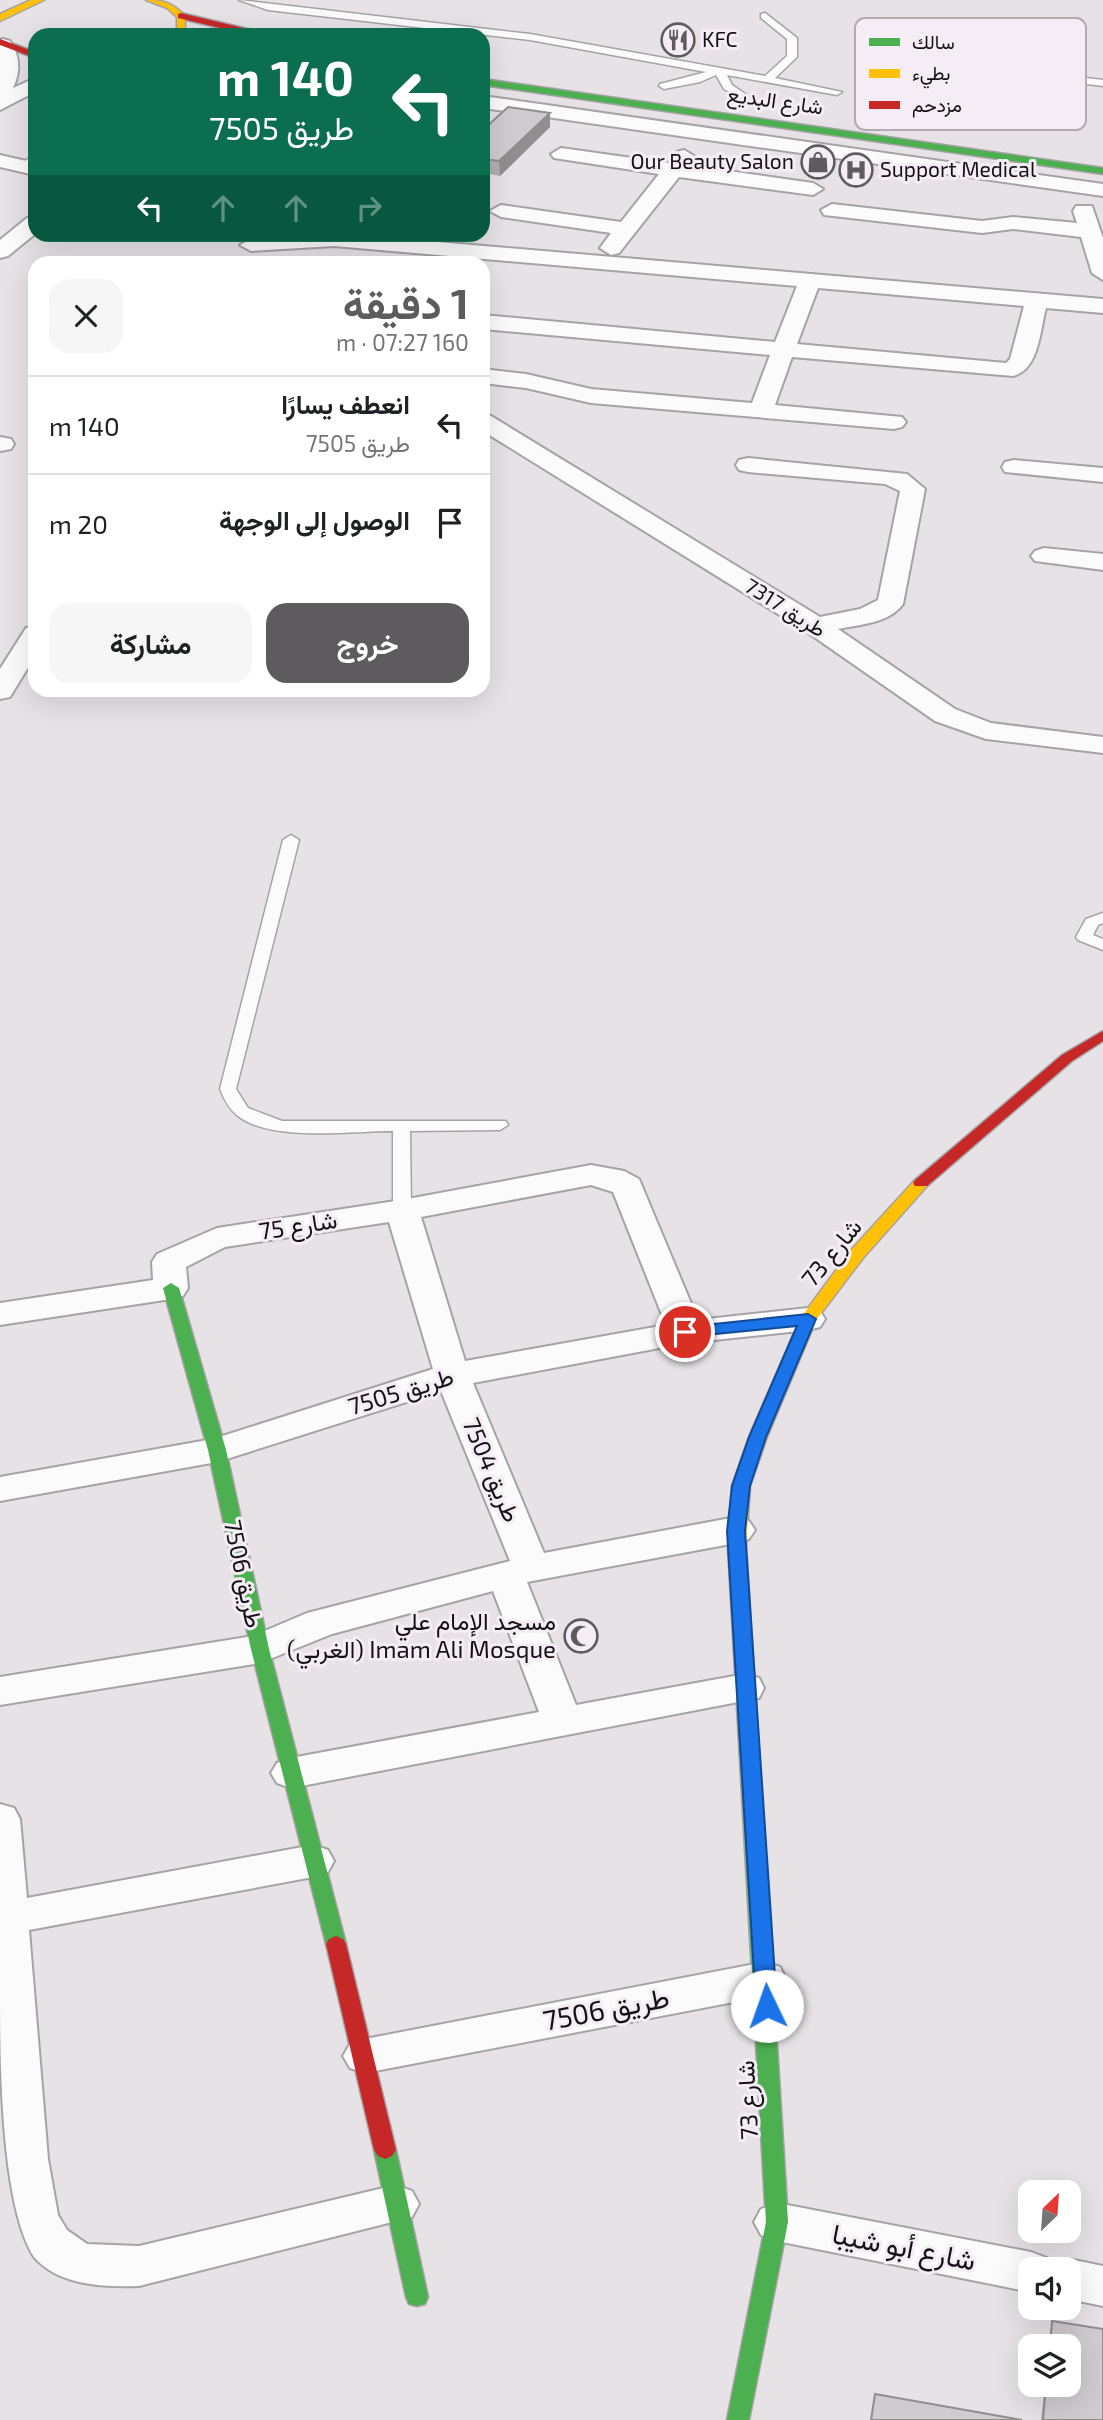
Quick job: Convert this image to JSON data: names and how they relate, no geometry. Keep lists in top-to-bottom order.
{
  "streets": {
    "street": [
      "شارع البديع",
      "طريق 7317",
      "شارع 75",
      "شارع 73",
      "طريق 7505",
      "طريق 7504",
      "طريق 7506",
      "شارع أبو شيبا"
    ]
  },
  "crossings": [
    ["شارع 75", "طريق 7505"],
    ["شارع 75", "طريق 7504"],
    ["شارع 75", "طريق 7506"],
    ["شارع 73", "طريق 7505"],
    ["شارع 73", "طريق 7506"],
    ["شارع 73", "شارع أبو شيبا"],
    ["طريق 7505", "طريق 7504"],
    ["طريق 7505", "طريق 7506"]
  ],
  "places": {
    "restaurant": ["KFC"],
    "shop": ["Our Beauty Salon"],
    "hospital": ["Support Medical"],
    "mosque": ["مسجد الإمام علي (الغربي) Imam Ali Mosque"]
  },
  "legend": ["سالك", "بطيء", "مزدحم"],
  "north": "top right",
  "page": {
    "turn": ["140 m", "طريق 7505"],
    "heading": ["1 دقيقة", "160 m · 07:27"],
    "list": [
      {
        "name": "انعطف يسارًا",
        "note": "طريق 7505",
        "value": "140 m"
      },
      {
        "name": "الوصول إلى الوجهة",
        "value": "20 m"
      }
    ],
    "buttons": ["خروج", "مشاركة"]
  }
}
